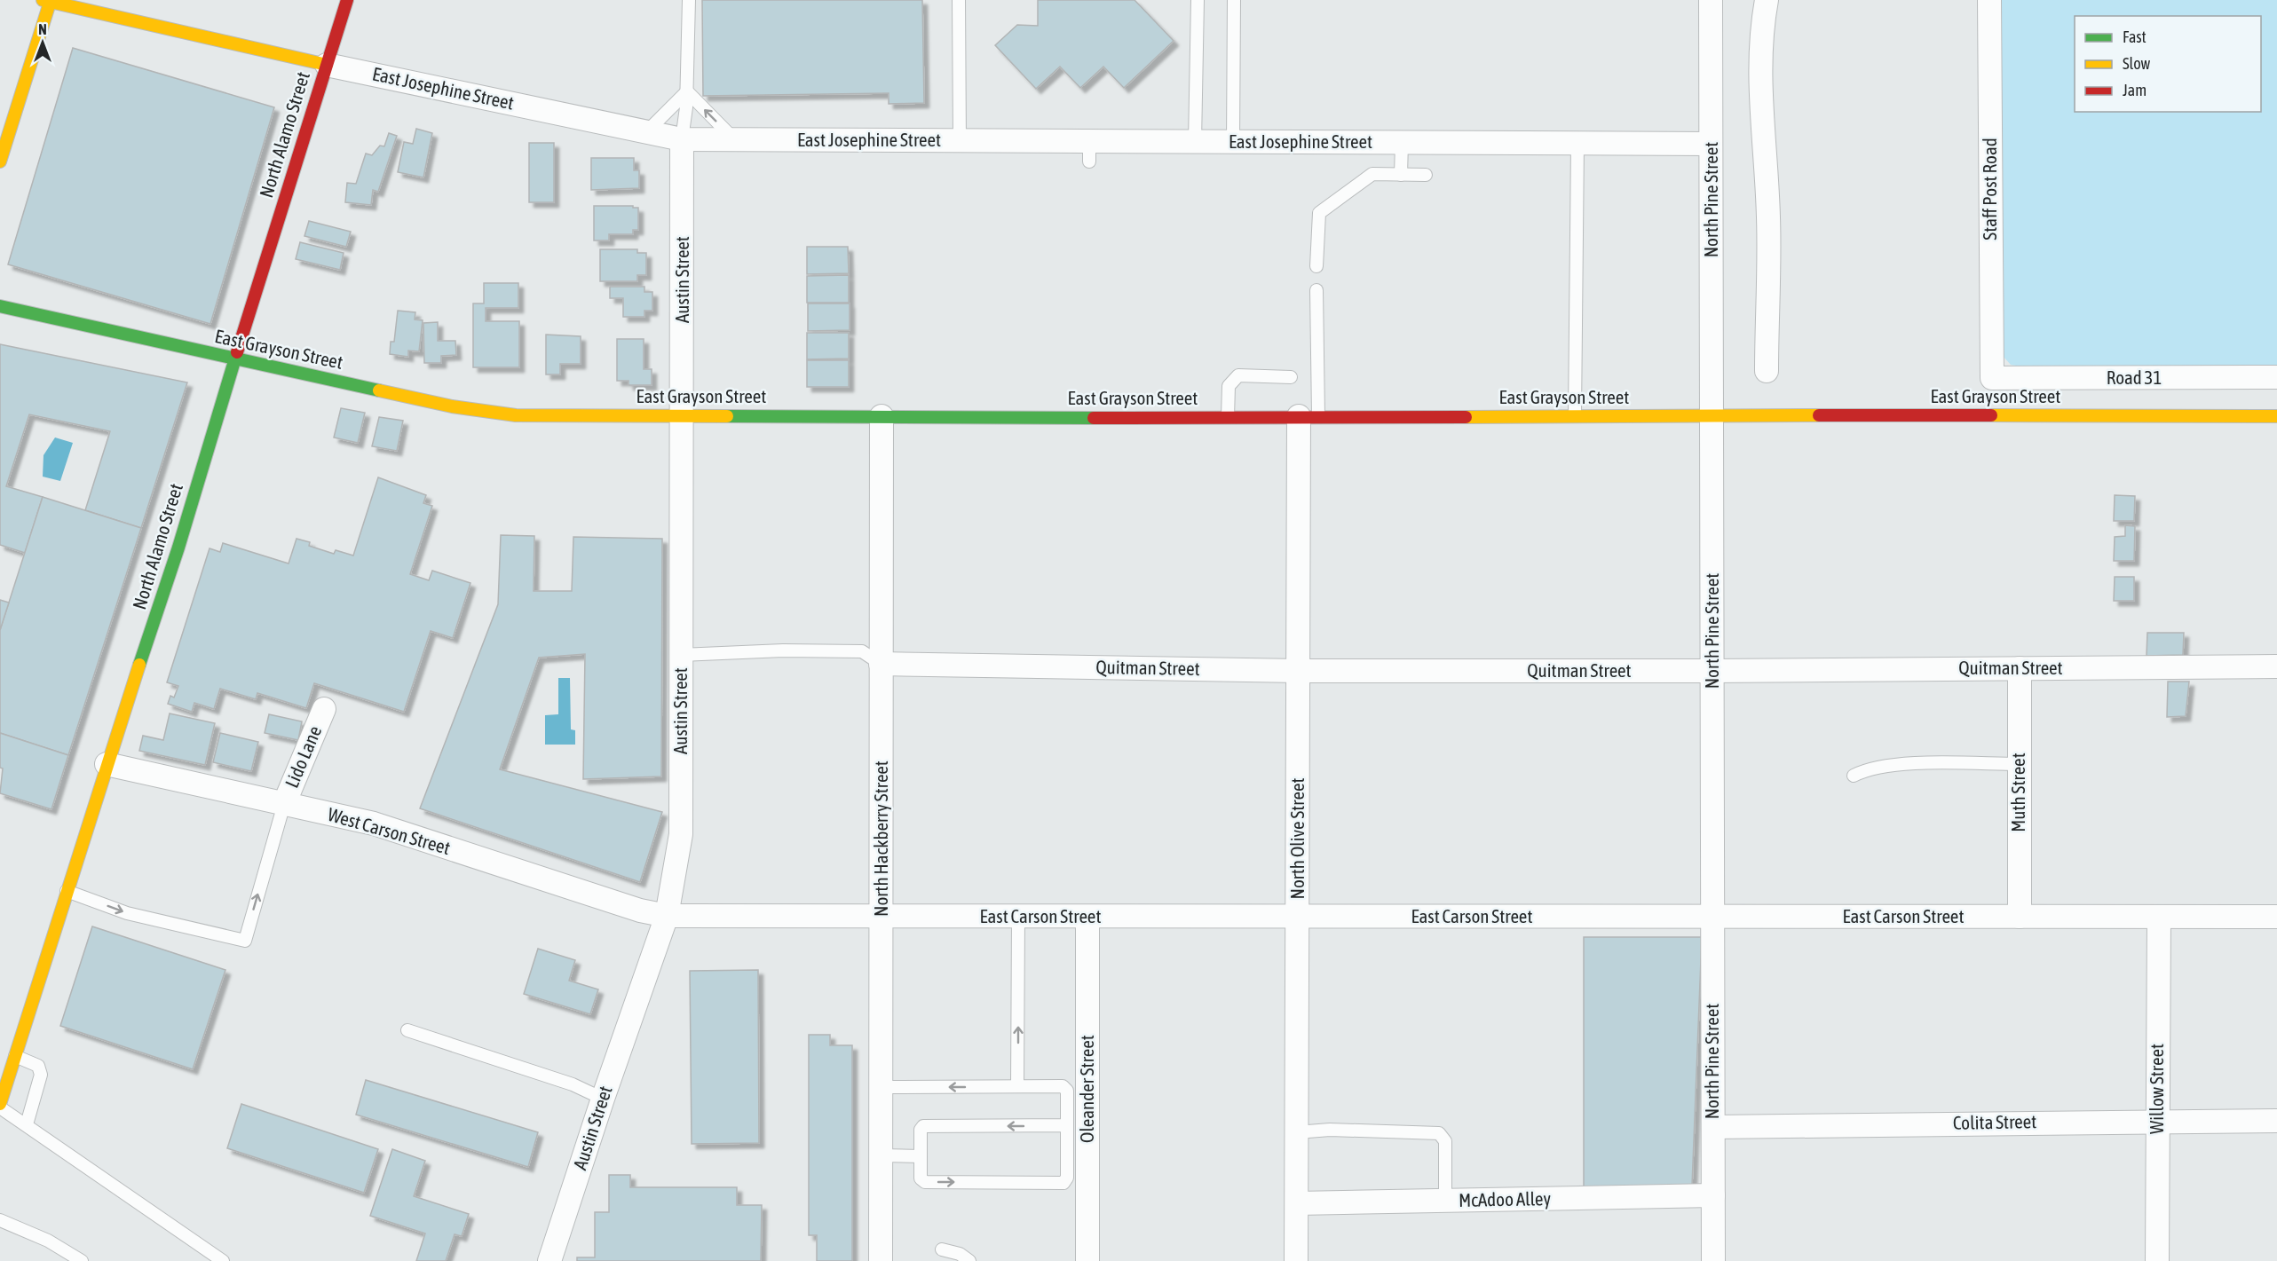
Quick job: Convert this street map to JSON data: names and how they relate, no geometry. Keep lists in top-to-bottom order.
{
  "streets": {
    "street": [
      "East Josephine Street",
      "North Alamo Street",
      "Staff Post Road",
      "North Pine Street",
      "Austin Street",
      "East Grayson Street",
      "Road 31",
      "Quitman Street",
      "Lido Lane",
      "Muth Street",
      "West Carson Street",
      "North Hackberry Street",
      "North Olive Street",
      "East Carson Street",
      "Oleander Street",
      "Willow Street",
      "Colita Street",
      "McAdoo Alley"
    ]
  },
  "crossings": [
    ["East Josephine Street", "North Alamo Street"],
    ["East Josephine Street", "North Pine Street"],
    ["East Josephine Street", "Austin Street"],
    ["North Alamo Street", "East Grayson Street"],
    ["North Alamo Street", "West Carson Street"],
    ["Staff Post Road", "Road 31"],
    ["North Pine Street", "East Grayson Street"],
    ["North Pine Street", "Quitman Street"],
    ["North Pine Street", "East Carson Street"],
    ["North Pine Street", "Colita Street"],
    ["North Pine Street", "McAdoo Alley"],
    ["Austin Street", "East Grayson Street"],
    ["Austin Street", "West Carson Street"],
    ["Austin Street", "East Carson Street"],
    ["East Grayson Street", "North Hackberry Street"],
    ["East Grayson Street", "North Olive Street"],
    ["Quitman Street", "Muth Street"],
    ["Quitman Street", "North Hackberry Street"],
    ["Quitman Street", "North Olive Street"],
    ["Lido Lane", "West Carson Street"],
    ["Muth Street", "East Carson Street"],
    ["West Carson Street", "East Carson Street"],
    ["North Hackberry Street", "East Carson Street"],
    ["North Olive Street", "East Carson Street"],
    ["North Olive Street", "McAdoo Alley"],
    ["East Carson Street", "Oleander Street"],
    ["East Carson Street", "Willow Street"],
    ["Willow Street", "Colita Street"]
  ],
  "legend": ["Fast", "Slow", "Jam"],
  "north": "top"
}
